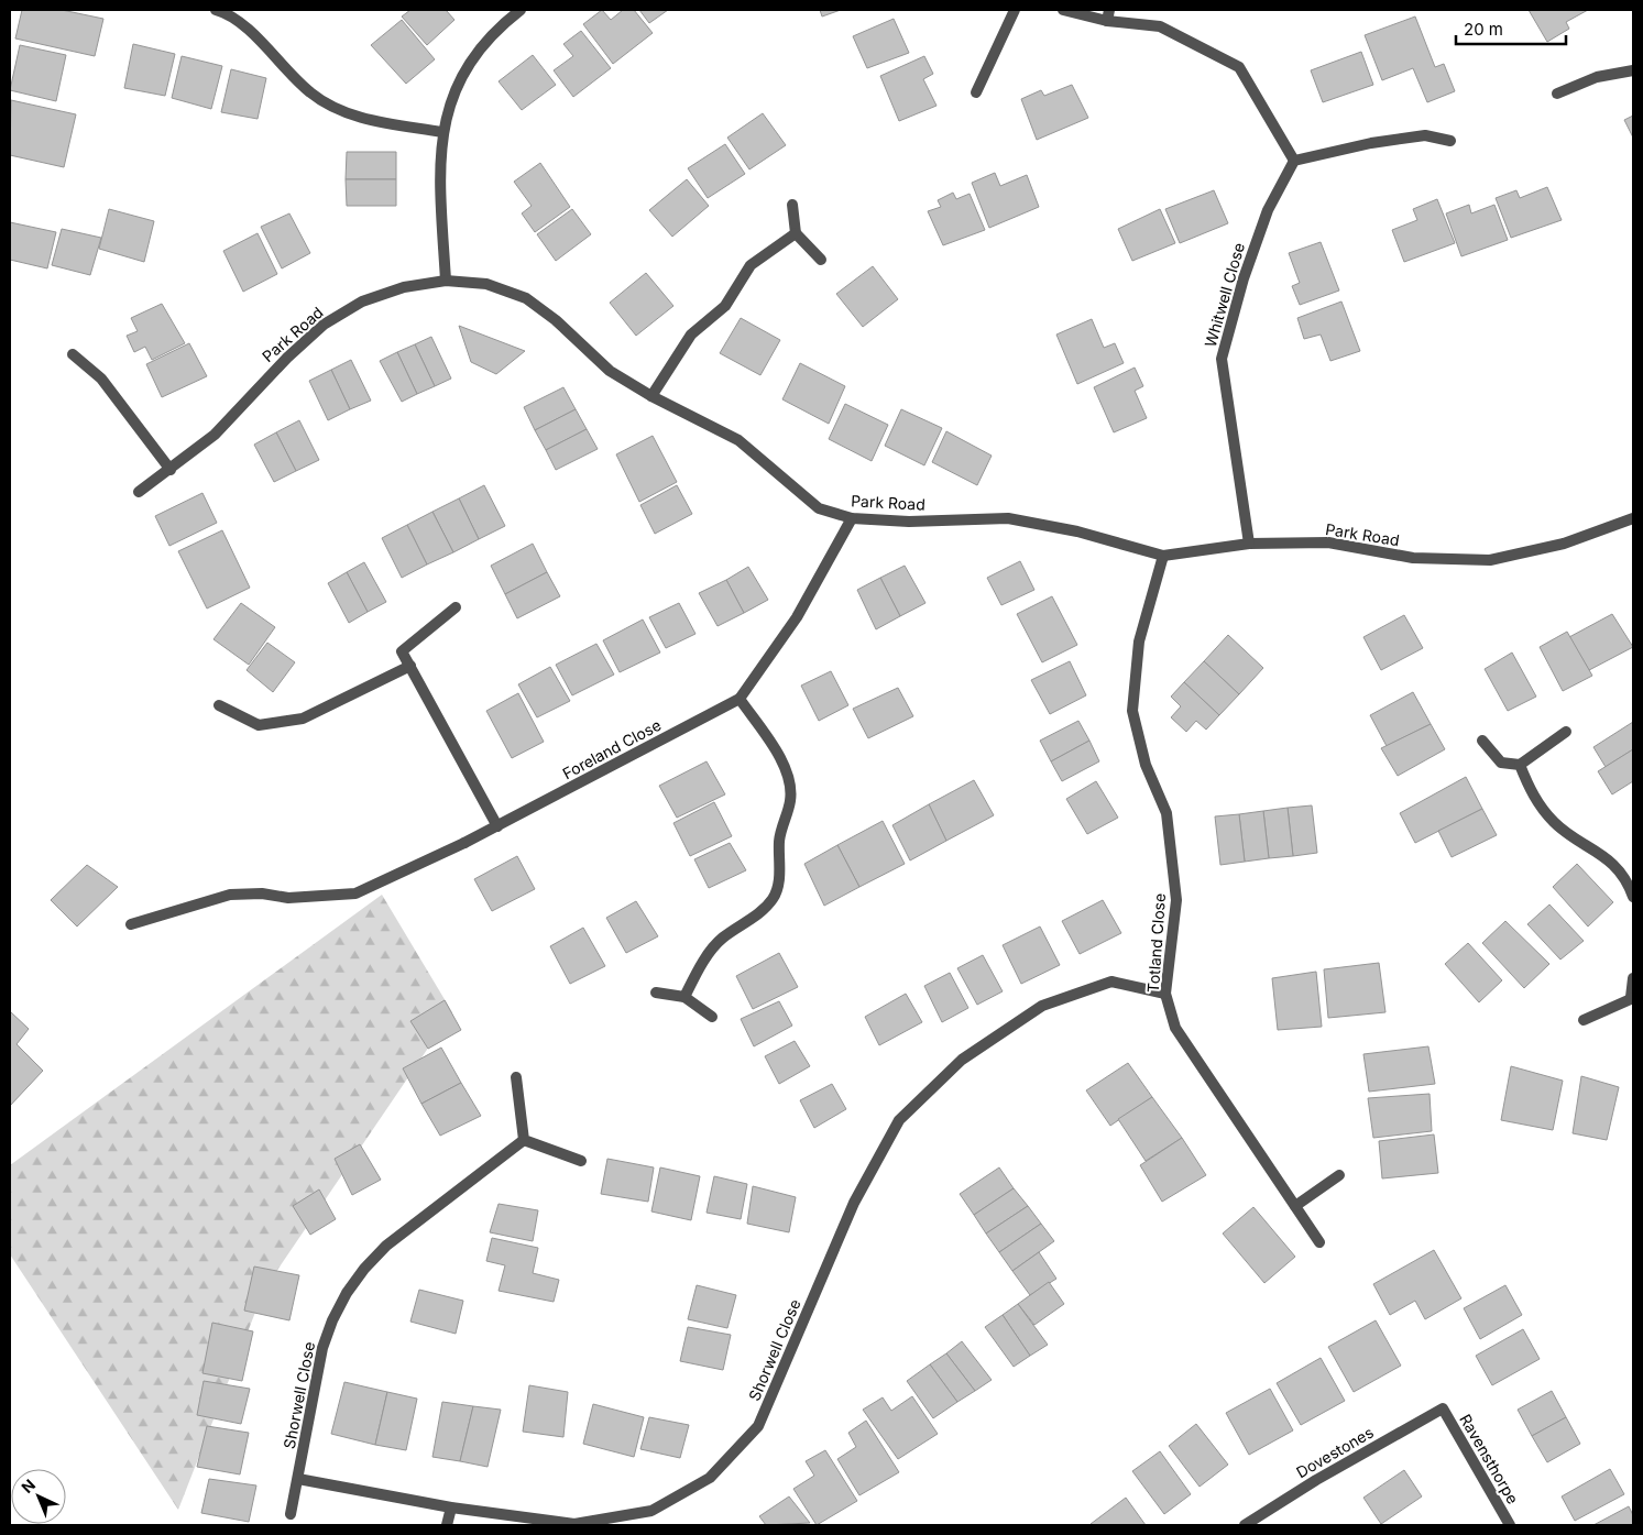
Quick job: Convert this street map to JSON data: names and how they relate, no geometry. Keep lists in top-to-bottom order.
{
  "streets": {
    "street": [
      "Whitwell Close",
      "Park Road",
      "Foreland Close",
      "Totland Close",
      "Shorwell Close",
      "Dovestones",
      "Ravensthorpe"
    ]
  },
  "crossings": [
    ["Whitwell Close", "Park Road"],
    ["Park Road", "Foreland Close"],
    ["Park Road", "Totland Close"],
    ["Totland Close", "Shorwell Close"],
    ["Dovestones", "Ravensthorpe"]
  ],
  "scale_bar": "20 m",
  "north": "top left"
}
